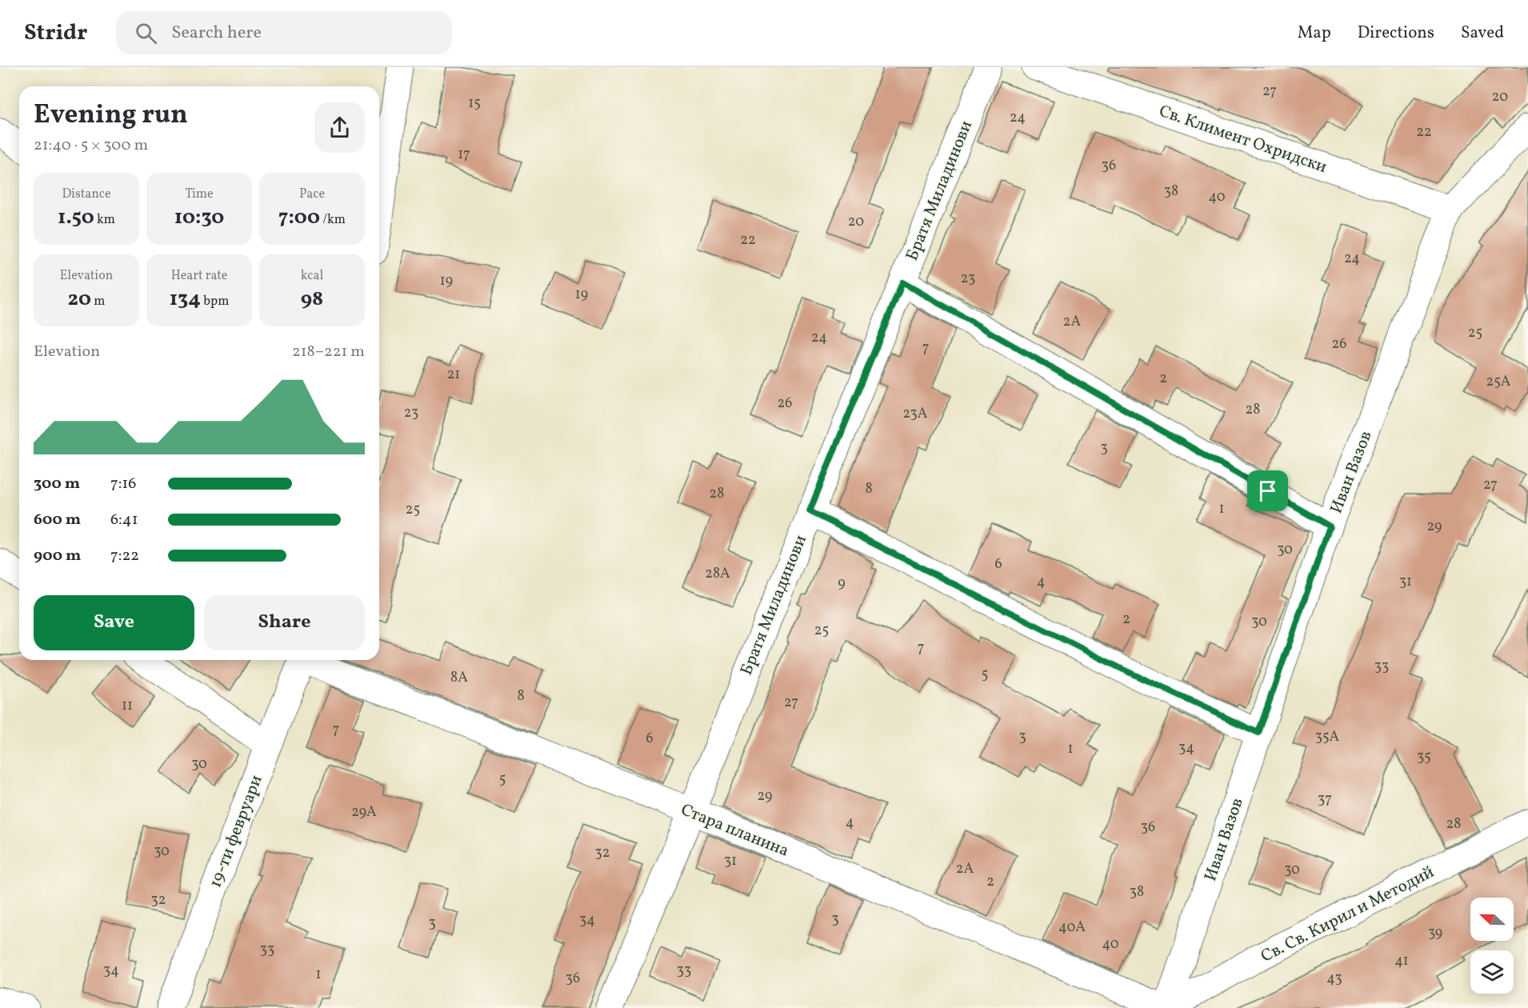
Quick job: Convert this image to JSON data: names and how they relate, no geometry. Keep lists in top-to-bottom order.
{
  "streets": {
    "street": [
      "Св. Климент Охридски",
      "Братя Миладинови",
      "Иван Вазов",
      "Стара планина",
      "19-ти февруари",
      "Св. Св. Кирил и Методий"
    ]
  },
  "crossings": [
    ["Св. Климент Охридски", "Иван Вазов"],
    ["Братя Миладинови", "Стара планина"],
    ["Иван Вазов", "Стара планина"],
    ["Иван Вазов", "Св. Св. Кирил и Методий"],
    ["Стара планина", "Св. Св. Кирил и Методий"]
  ],
  "house_numbers": [
    "27",
    "20",
    "15",
    "24",
    "22",
    "17",
    "36",
    "38",
    "40",
    "20",
    "22",
    "24",
    "23",
    "19",
    "19",
    "2А",
    "25",
    "24",
    "26",
    "7",
    "21",
    "2",
    "25А",
    "26",
    "28",
    "23",
    "23А",
    "3",
    "27",
    "8",
    "28",
    "1",
    "25",
    "29",
    "30",
    "6",
    "28А",
    "4",
    "31",
    "9",
    "2",
    "30",
    "25",
    "7",
    "33",
    "5",
    "8А",
    "8",
    "27",
    "11",
    "7",
    "3",
    "35А",
    "6",
    "34",
    "1",
    "35",
    "30",
    "5",
    "29",
    "37",
    "29А",
    "4",
    "28",
    "36",
    "30",
    "32",
    "31",
    "2А",
    "30",
    "2",
    "38",
    "32",
    "3",
    "34",
    "3",
    "40А",
    "39",
    "40",
    "33",
    "41",
    "34",
    "33",
    "1",
    "36",
    "43"
  ],
  "north": "left",
  "page": {
    "header": "Stridr",
    "search": "Search here",
    "nav": ["Map", "Directions", "Saved"],
    "heading": ["Evening run", "21:40 · 5 × 300 m"],
    "stats": [
      ["Distance", "1.50 km"],
      ["Time", "10:30"],
      ["Pace", "7:00 /km"],
      ["Elevation", "20 m"],
      ["Heart rate", "134 bpm"],
      ["kcal", "98"]
    ],
    "chart": ["Elevation", "218–221 m"],
    "list": [
      {
        "name": "300 m",
        "note": "7:16"
      },
      {
        "name": "600 m",
        "note": "6:41"
      },
      {
        "name": "900 m",
        "note": "7:22"
      }
    ],
    "buttons": ["Save", "Share"]
  }
}
